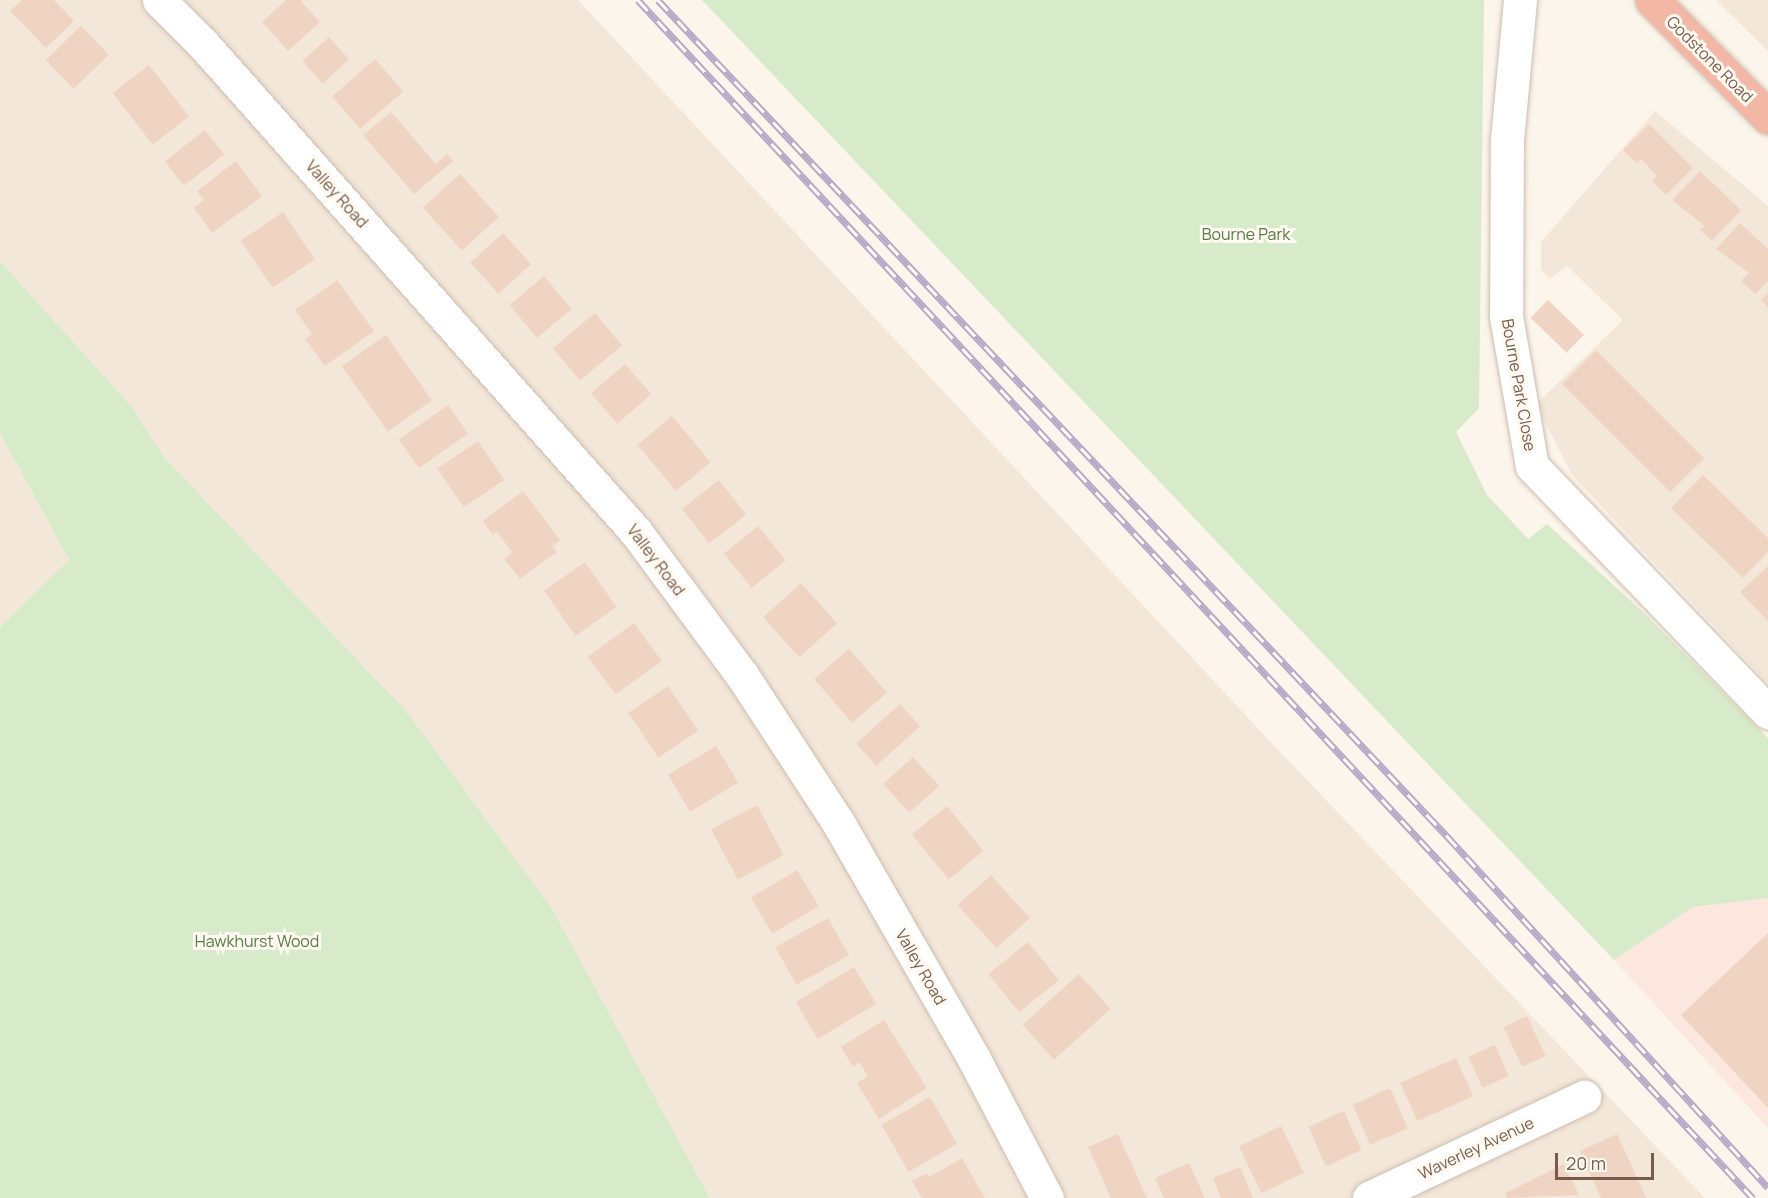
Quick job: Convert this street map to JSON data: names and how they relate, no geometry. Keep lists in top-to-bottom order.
{
  "streets": {
    "highway": ["Godstone Road"],
    "street": ["Valley Road", "Bourne Park Close", "Waverley Avenue"]
  },
  "parks": ["Bourne Park", "Hawkhurst Wood"],
  "scale_bar": "20 m"
}
